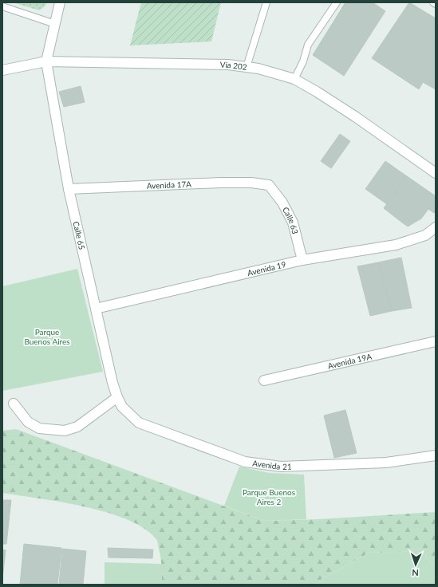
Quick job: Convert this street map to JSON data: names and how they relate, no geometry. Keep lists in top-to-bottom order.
{
  "streets": {
    "street": [
      "Vía 202",
      "Avenida 17A",
      "Calle 63",
      "Calle 65",
      "Avenida 19",
      "Avenida 19A",
      "Avenida 21"
    ]
  },
  "crossings": [
    ["Vía 202", "Calle 65"],
    ["Avenida 17A", "Calle 63"],
    ["Avenida 17A", "Calle 65"],
    ["Calle 63", "Avenida 19"],
    ["Calle 65", "Avenida 19"],
    ["Calle 65", "Avenida 21"]
  ],
  "parks": ["Parque Buenos Aires", "Parque Buenos Aires 2"],
  "north": "bottom"
}
